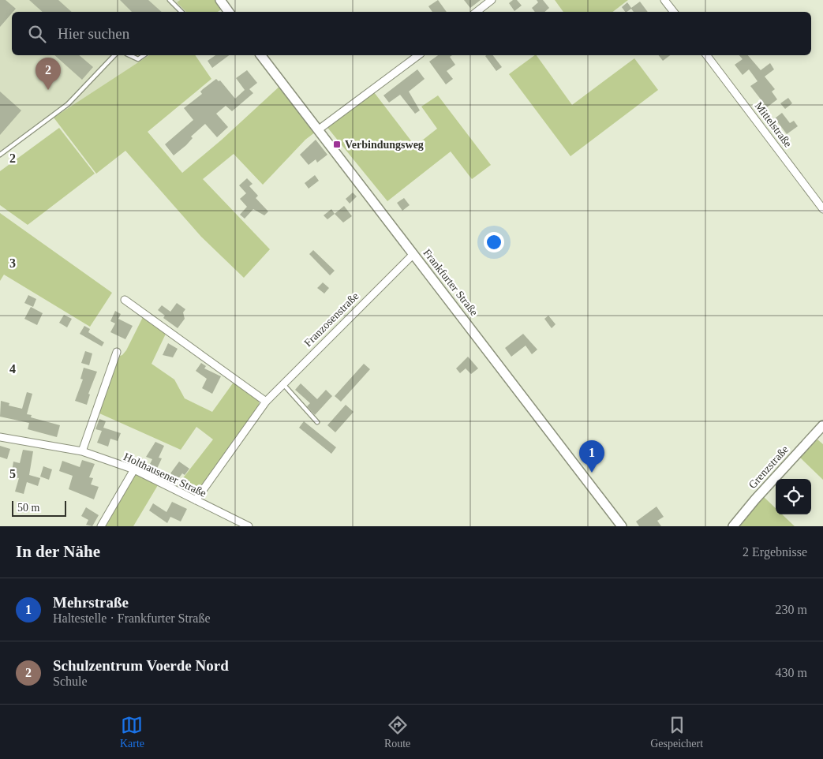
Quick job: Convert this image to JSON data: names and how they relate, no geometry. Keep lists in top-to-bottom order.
{
  "streets": {
    "main road": ["Frankfurter Straße", "Grenzstraße"],
    "street": ["Mittelstraße", "Franzosenstraße", "Holthausener Straße"]
  },
  "crossings": [
    ["Frankfurter Straße", "Franzosenstraße"],
    ["Franzosenstraße", "Holthausener Straße"]
  ],
  "places": {
    "transit": ["Verbindungsweg"]
  },
  "scale_bar": "50 m",
  "page": {
    "search": "Hier suchen",
    "pins": ["2", "1"],
    "scale": "50 m",
    "heading": ["In der Nähe", "2 Ergebnisse"],
    "list": [
      {
        "mark": "1",
        "name": "Mehrstraße",
        "note": "Haltestelle · Frankfurter Straße",
        "value": "230 m"
      },
      {
        "mark": "2",
        "name": "Schulzentrum Voerde Nord",
        "note": "Schule",
        "value": "430 m"
      }
    ],
    "nav": ["Karte", "Route", "Gespeichert"]
  },
  "grid": {
    "rows": [
      "2",
      "3",
      "4",
      "5"
    ]
  }
}
